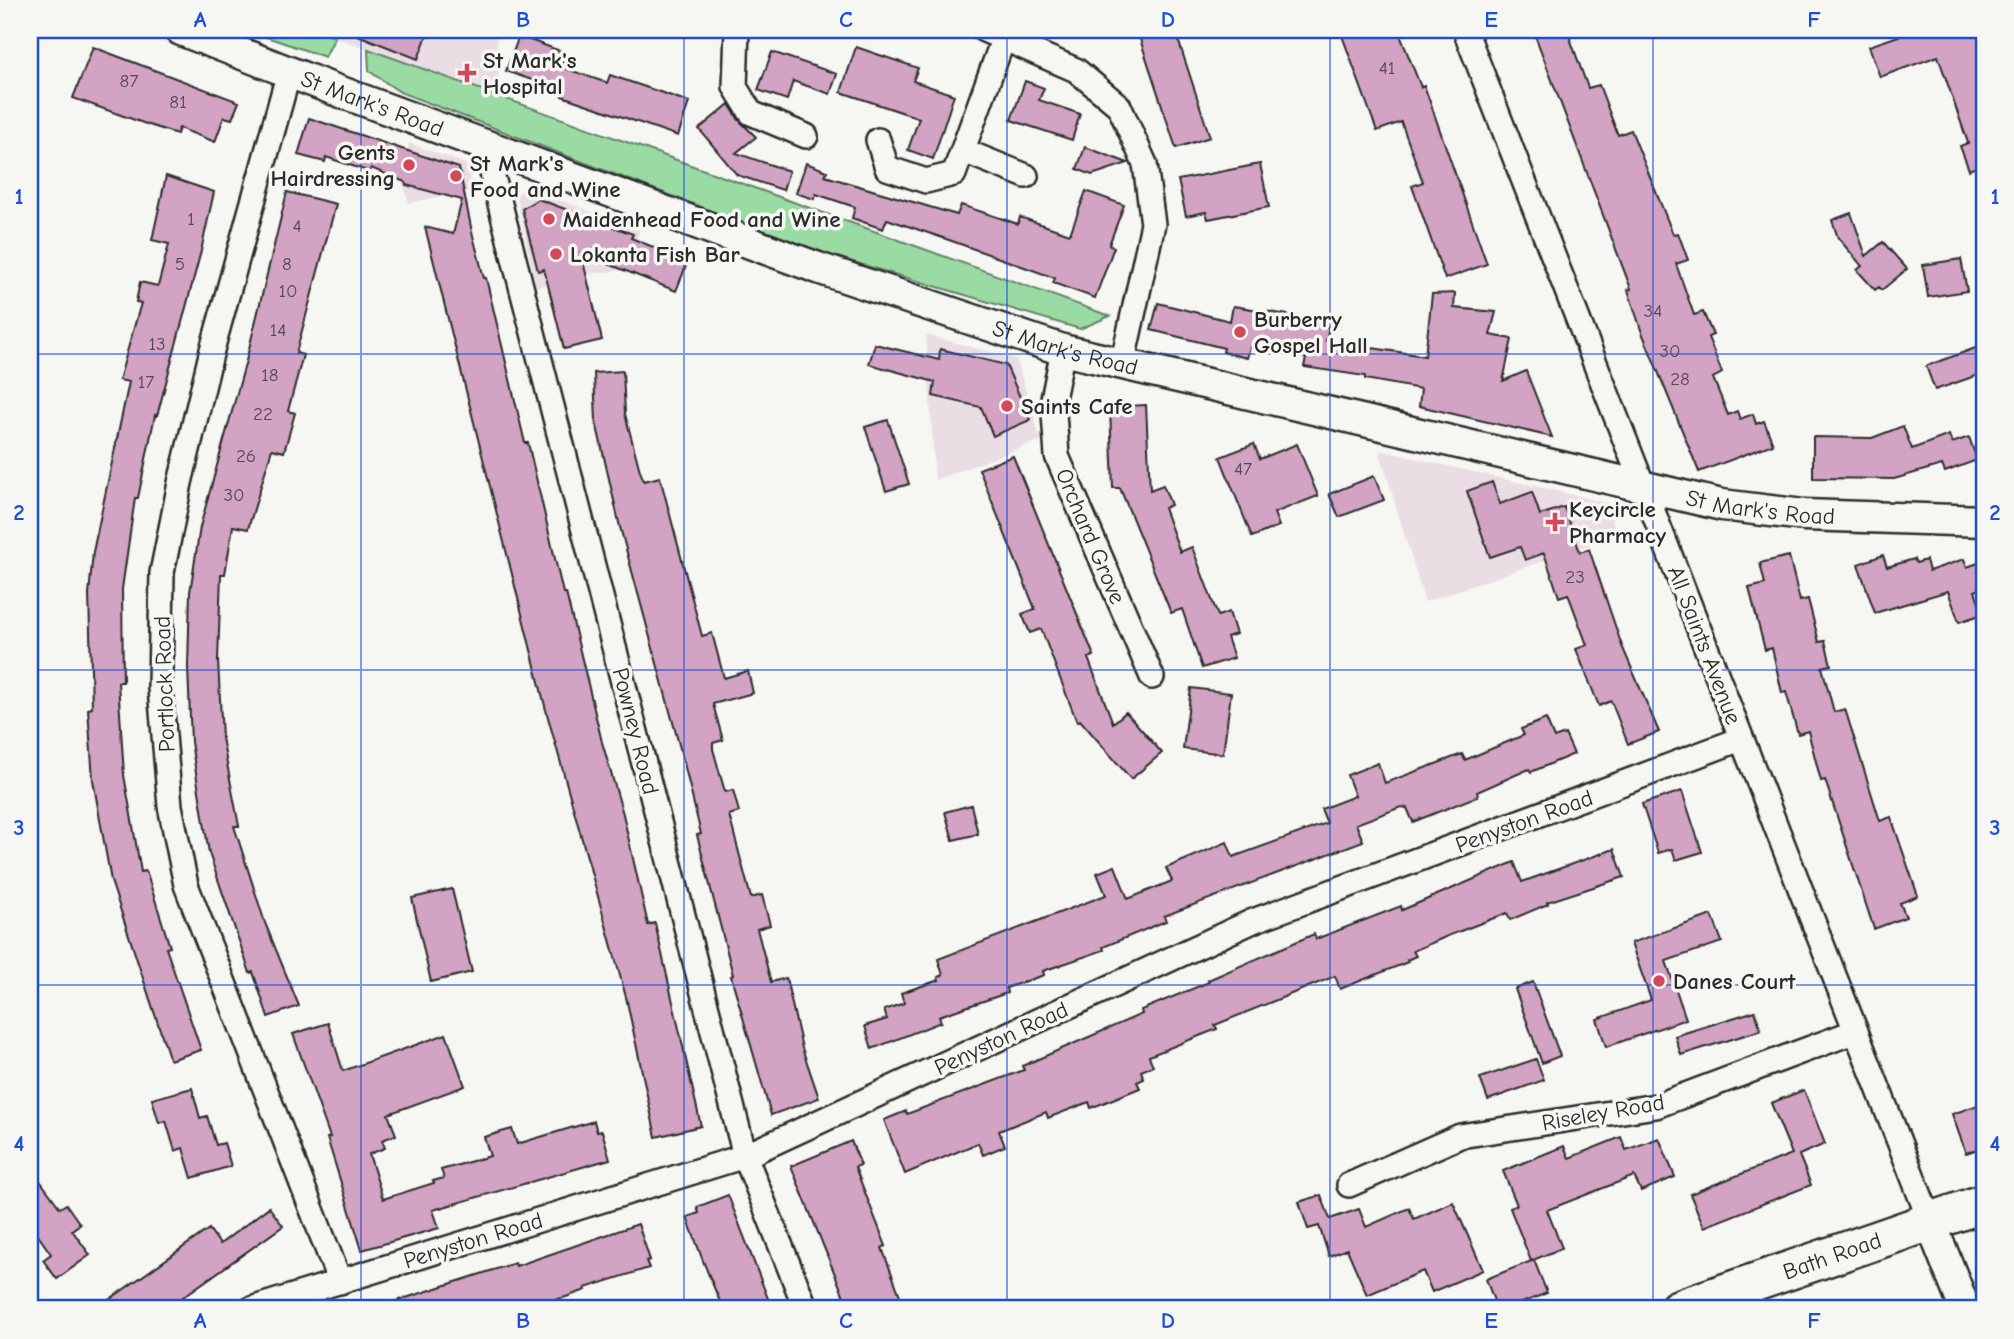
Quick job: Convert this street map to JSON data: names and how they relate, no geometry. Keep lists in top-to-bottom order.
{
  "streets": {
    "main road": ["Bath Road"],
    "street": [
      "St Mark's Road",
      "Orchard Grove",
      "All Saints Avenue",
      "Portlock Road",
      "Powney Road",
      "Penyston Road",
      "Riseley Road"
    ]
  },
  "crossings": [
    ["St Mark's Road", "Orchard Grove"],
    ["St Mark's Road", "All Saints Avenue"],
    ["St Mark's Road", "Portlock Road"],
    ["St Mark's Road", "Powney Road"],
    ["All Saints Avenue", "Penyston Road"],
    ["All Saints Avenue", "Riseley Road"],
    ["All Saints Avenue", "Bath Road"],
    ["Portlock Road", "Penyston Road"],
    ["Powney Road", "Penyston Road"]
  ],
  "places": {
    "health": ["St Mark's Hospital", "Keycircle Pharmacy"],
    "other": [
      "Gents Hairdressing",
      "St Mark's Food and Wine",
      "Maidenhead Food and Wine",
      "Lokanta Fish Bar",
      "Burberry Gospel Hall",
      "Saints Cafe",
      "Danes Court"
    ]
  },
  "house_numbers": [
    "41",
    "87",
    "81",
    "1",
    "4",
    "5",
    "8",
    "10",
    "34",
    "14",
    "13",
    "30",
    "18",
    "28",
    "17",
    "22",
    "26",
    "47",
    "30",
    "23"
  ],
  "grid": {
    "columns": [
      "A",
      "B",
      "C",
      "D",
      "E",
      "F"
    ],
    "rows": [
      "1",
      "2",
      "3",
      "4"
    ]
  }
}
